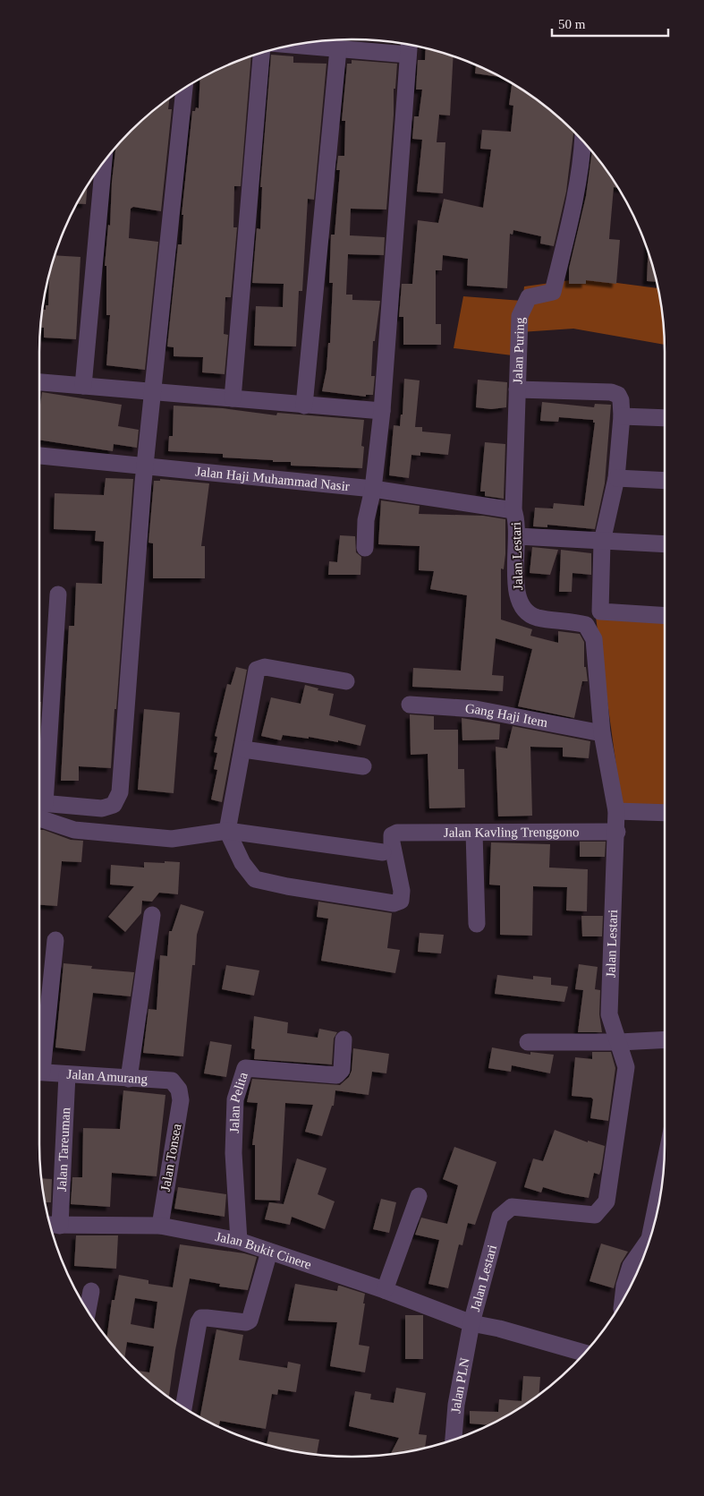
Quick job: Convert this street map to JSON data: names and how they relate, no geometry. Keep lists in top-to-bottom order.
{
  "streets": {
    "street": [
      "Jalan Puring",
      "Jalan Haji Muhammad Nasir",
      "Jalan Lestari",
      "Gang Haji Item",
      "Jalan Kavling Trenggono",
      "Jalan Amurang",
      "Jalan Pelita",
      "Jalan Tareuman",
      "Jalan Tonsea",
      "Jalan Bukit Cinere",
      "Jalan PLN"
    ]
  },
  "crossings": [
    ["Jalan Puring", "Jalan Haji Muhammad Nasir"],
    ["Jalan Puring", "Jalan Lestari"],
    ["Jalan Haji Muhammad Nasir", "Jalan Lestari"],
    ["Jalan Lestari", "Gang Haji Item"],
    ["Jalan Lestari", "Jalan Kavling Trenggono"],
    ["Jalan Lestari", "Jalan Bukit Cinere"],
    ["Jalan Lestari", "Jalan PLN"],
    ["Jalan Amurang", "Jalan Tareuman"],
    ["Jalan Amurang", "Jalan Tonsea"],
    ["Jalan Pelita", "Jalan Bukit Cinere"],
    ["Jalan Tareuman", "Jalan Bukit Cinere"],
    ["Jalan Tonsea", "Jalan Bukit Cinere"],
    ["Jalan Bukit Cinere", "Jalan PLN"]
  ],
  "scale_bar": "50 m"
}
